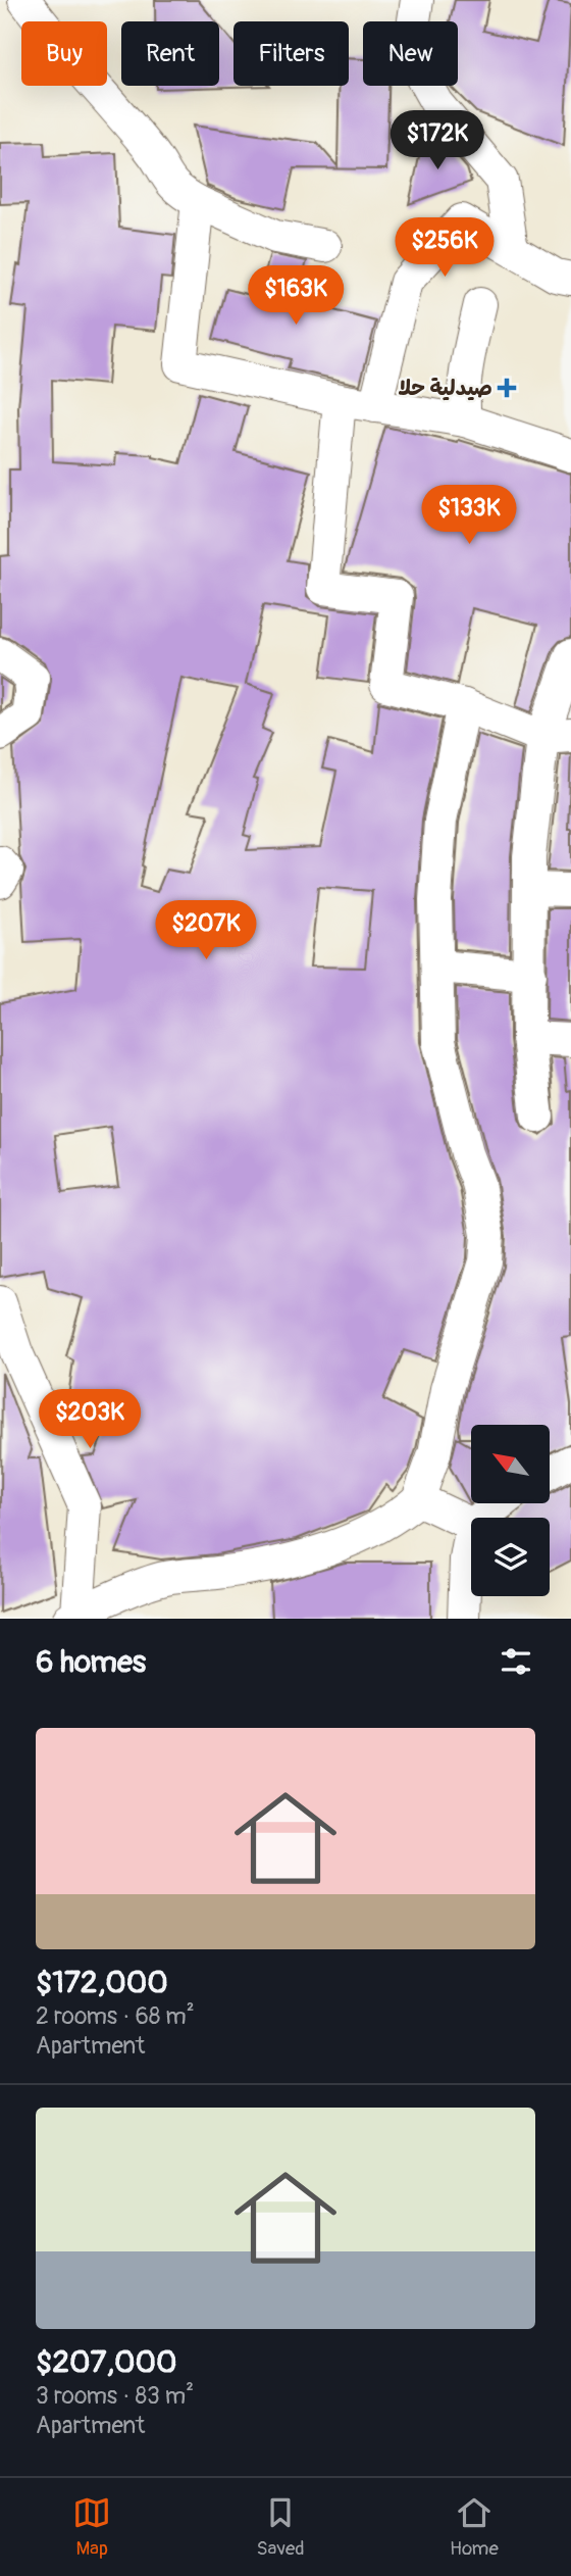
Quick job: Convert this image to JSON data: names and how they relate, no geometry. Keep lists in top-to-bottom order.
{
  "places": {
    "health": ["صيدلية حلا"]
  },
  "north": "top left",
  "page": {
    "chip": [
      "Buy",
      "Rent",
      "Filters",
      "New"
    ],
    "price": [
      "$172K",
      "$256K",
      "$163K",
      "$133K",
      "$207K",
      "$203K"
    ],
    "heading": "6 homes",
    "list": [
      {
        "name": "$172,000",
        "note": "2 rooms · 68 m² · Apartment"
      },
      {
        "name": "$207,000",
        "note": "3 rooms · 83 m² · Apartment"
      }
    ],
    "tabs": ["Map", "Saved", "Home"]
  }
}
